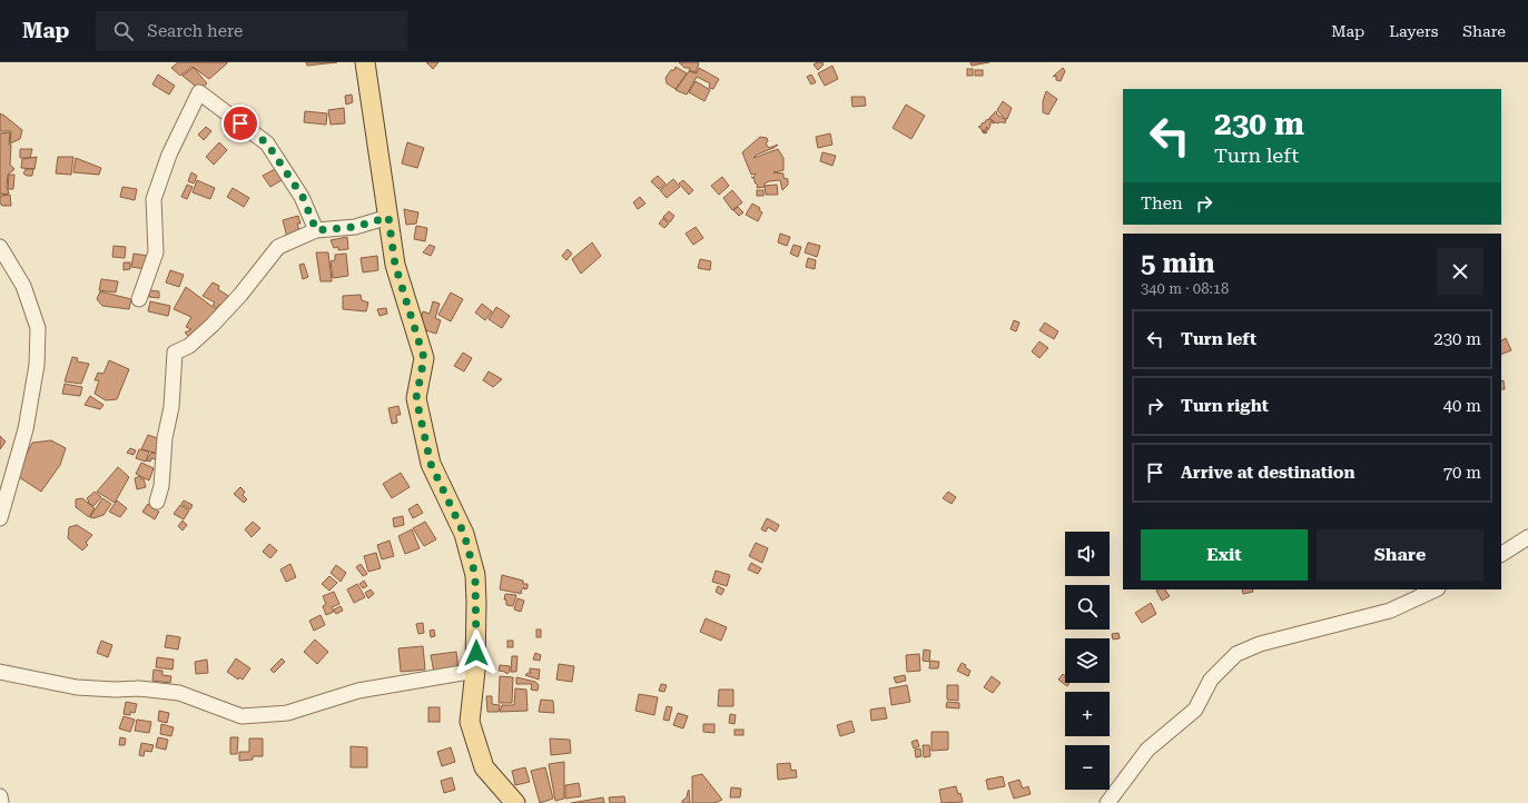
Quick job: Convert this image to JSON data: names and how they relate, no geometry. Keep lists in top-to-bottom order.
{
  "page": {
    "header": "Map",
    "search": "Search here",
    "nav": ["Map", "Layers", "Share"],
    "turn": ["230 m", "Turn left"],
    "then": "Then",
    "heading": ["5 min", "340 m · 08:18"],
    "list": [
      {
        "name": "Turn left",
        "value": "230 m"
      },
      {
        "name": "Turn right",
        "value": "40 m"
      },
      {
        "name": "Arrive at destination",
        "value": "70 m"
      }
    ],
    "buttons": ["Exit", "Share"],
    "map_buttons": ["+", "−"]
  }
}
